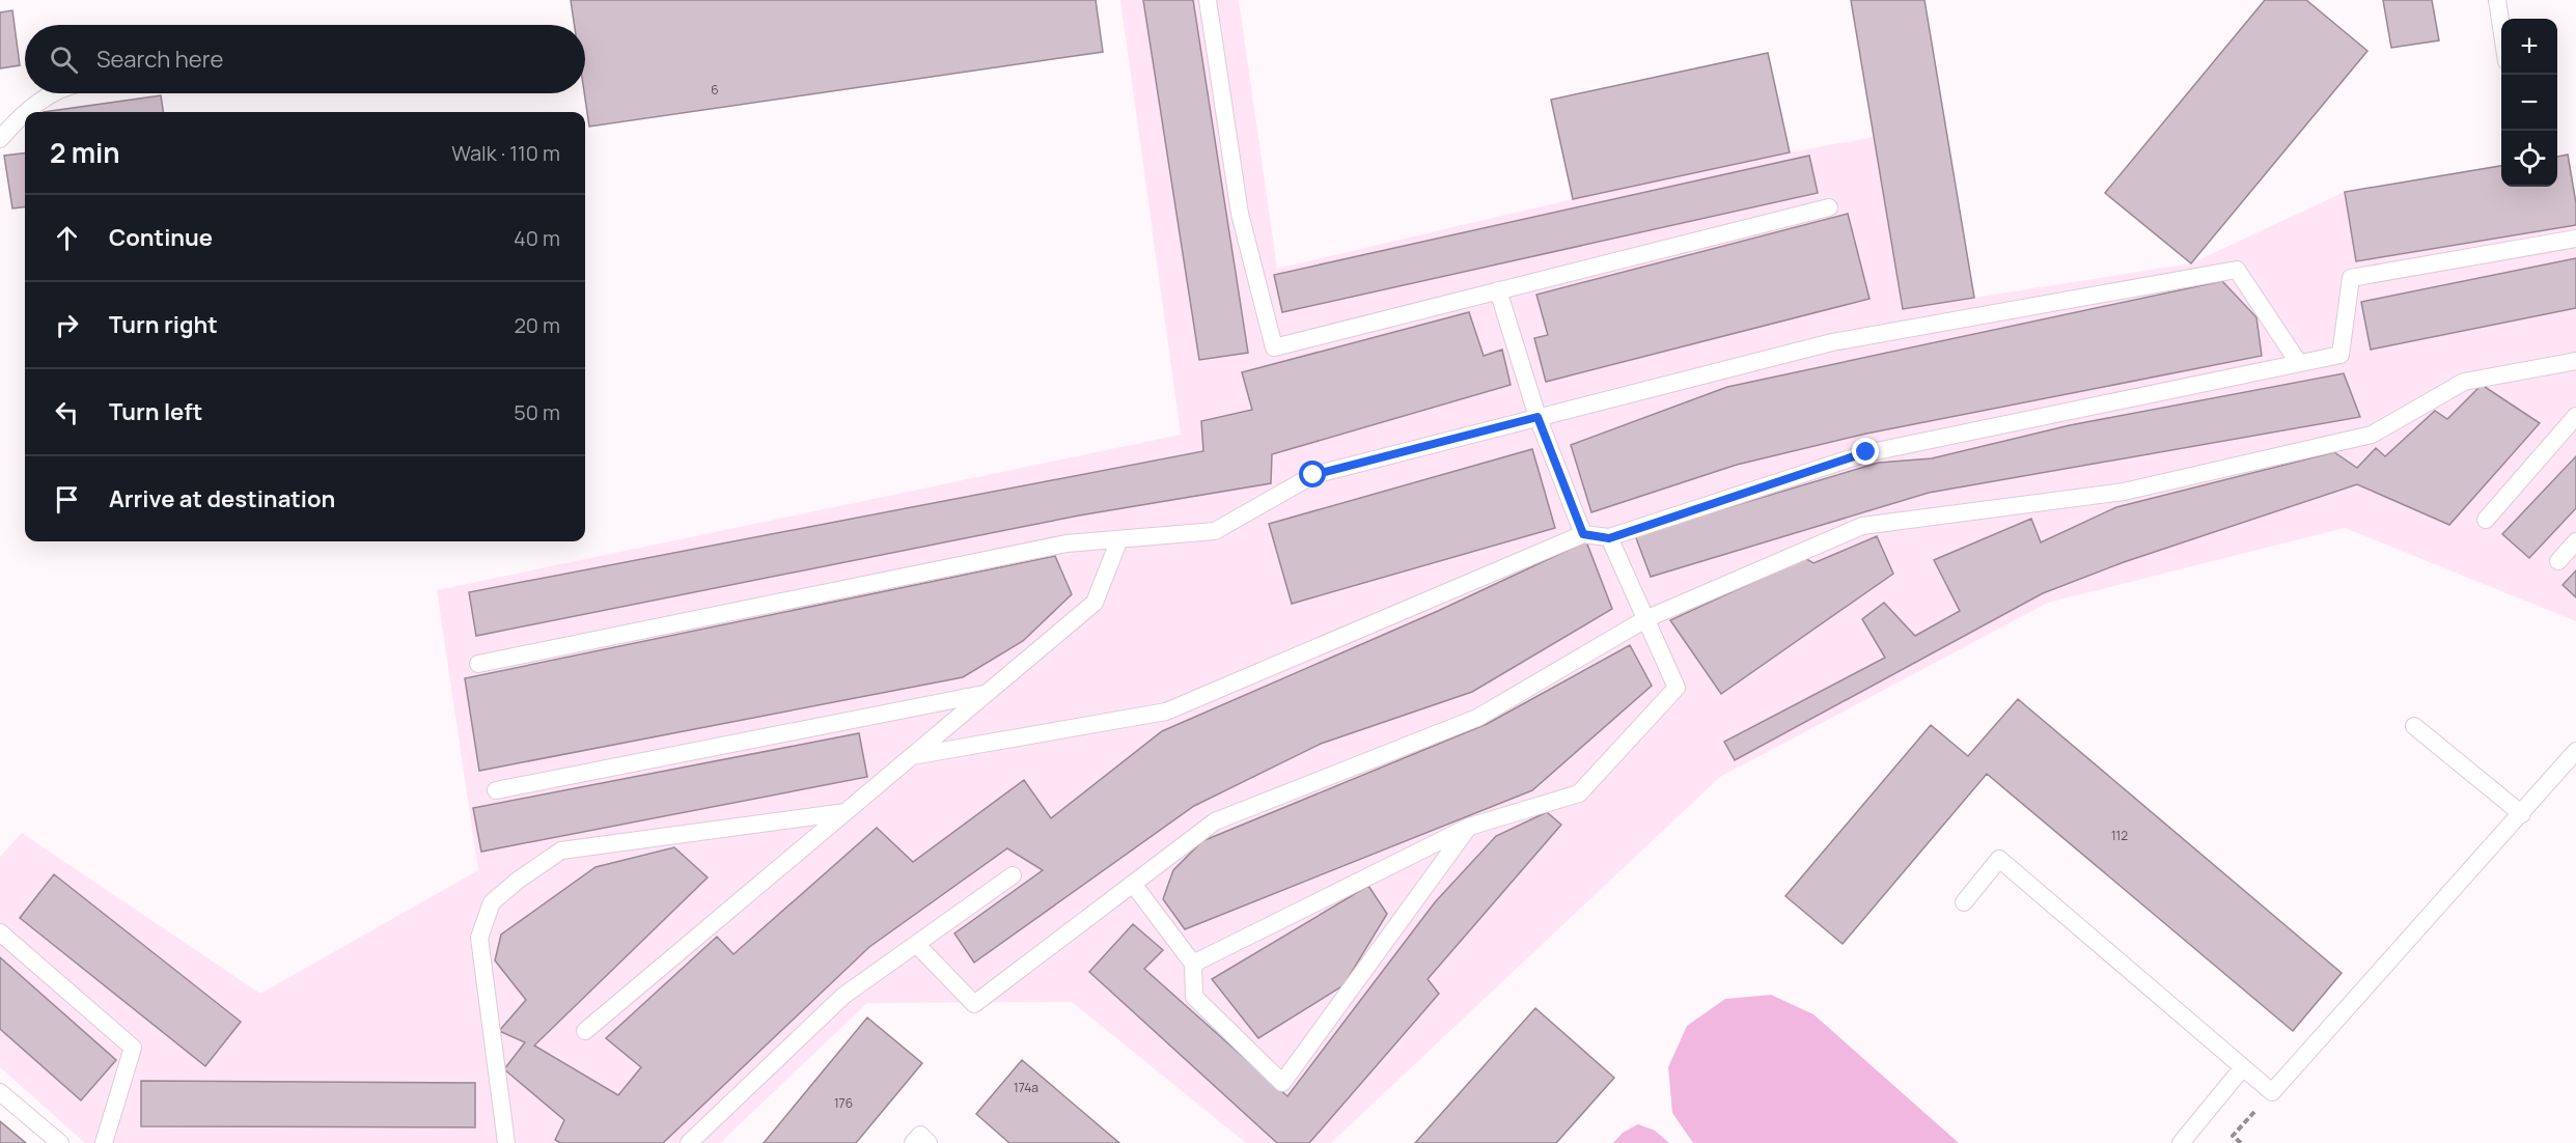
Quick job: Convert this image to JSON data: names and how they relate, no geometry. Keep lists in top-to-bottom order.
{
  "house_numbers": [
    "6",
    "112",
    "174а",
    "176"
  ],
  "page": {
    "map_buttons": ["+", "−"],
    "search": "Search here",
    "heading": ["2 min", "Walk · 110 m"],
    "list": [
      ["Continue", "40 m"],
      ["Turn right", "20 m"],
      ["Turn left", "50 m"],
      "Arrive at destination"
    ]
  }
}
